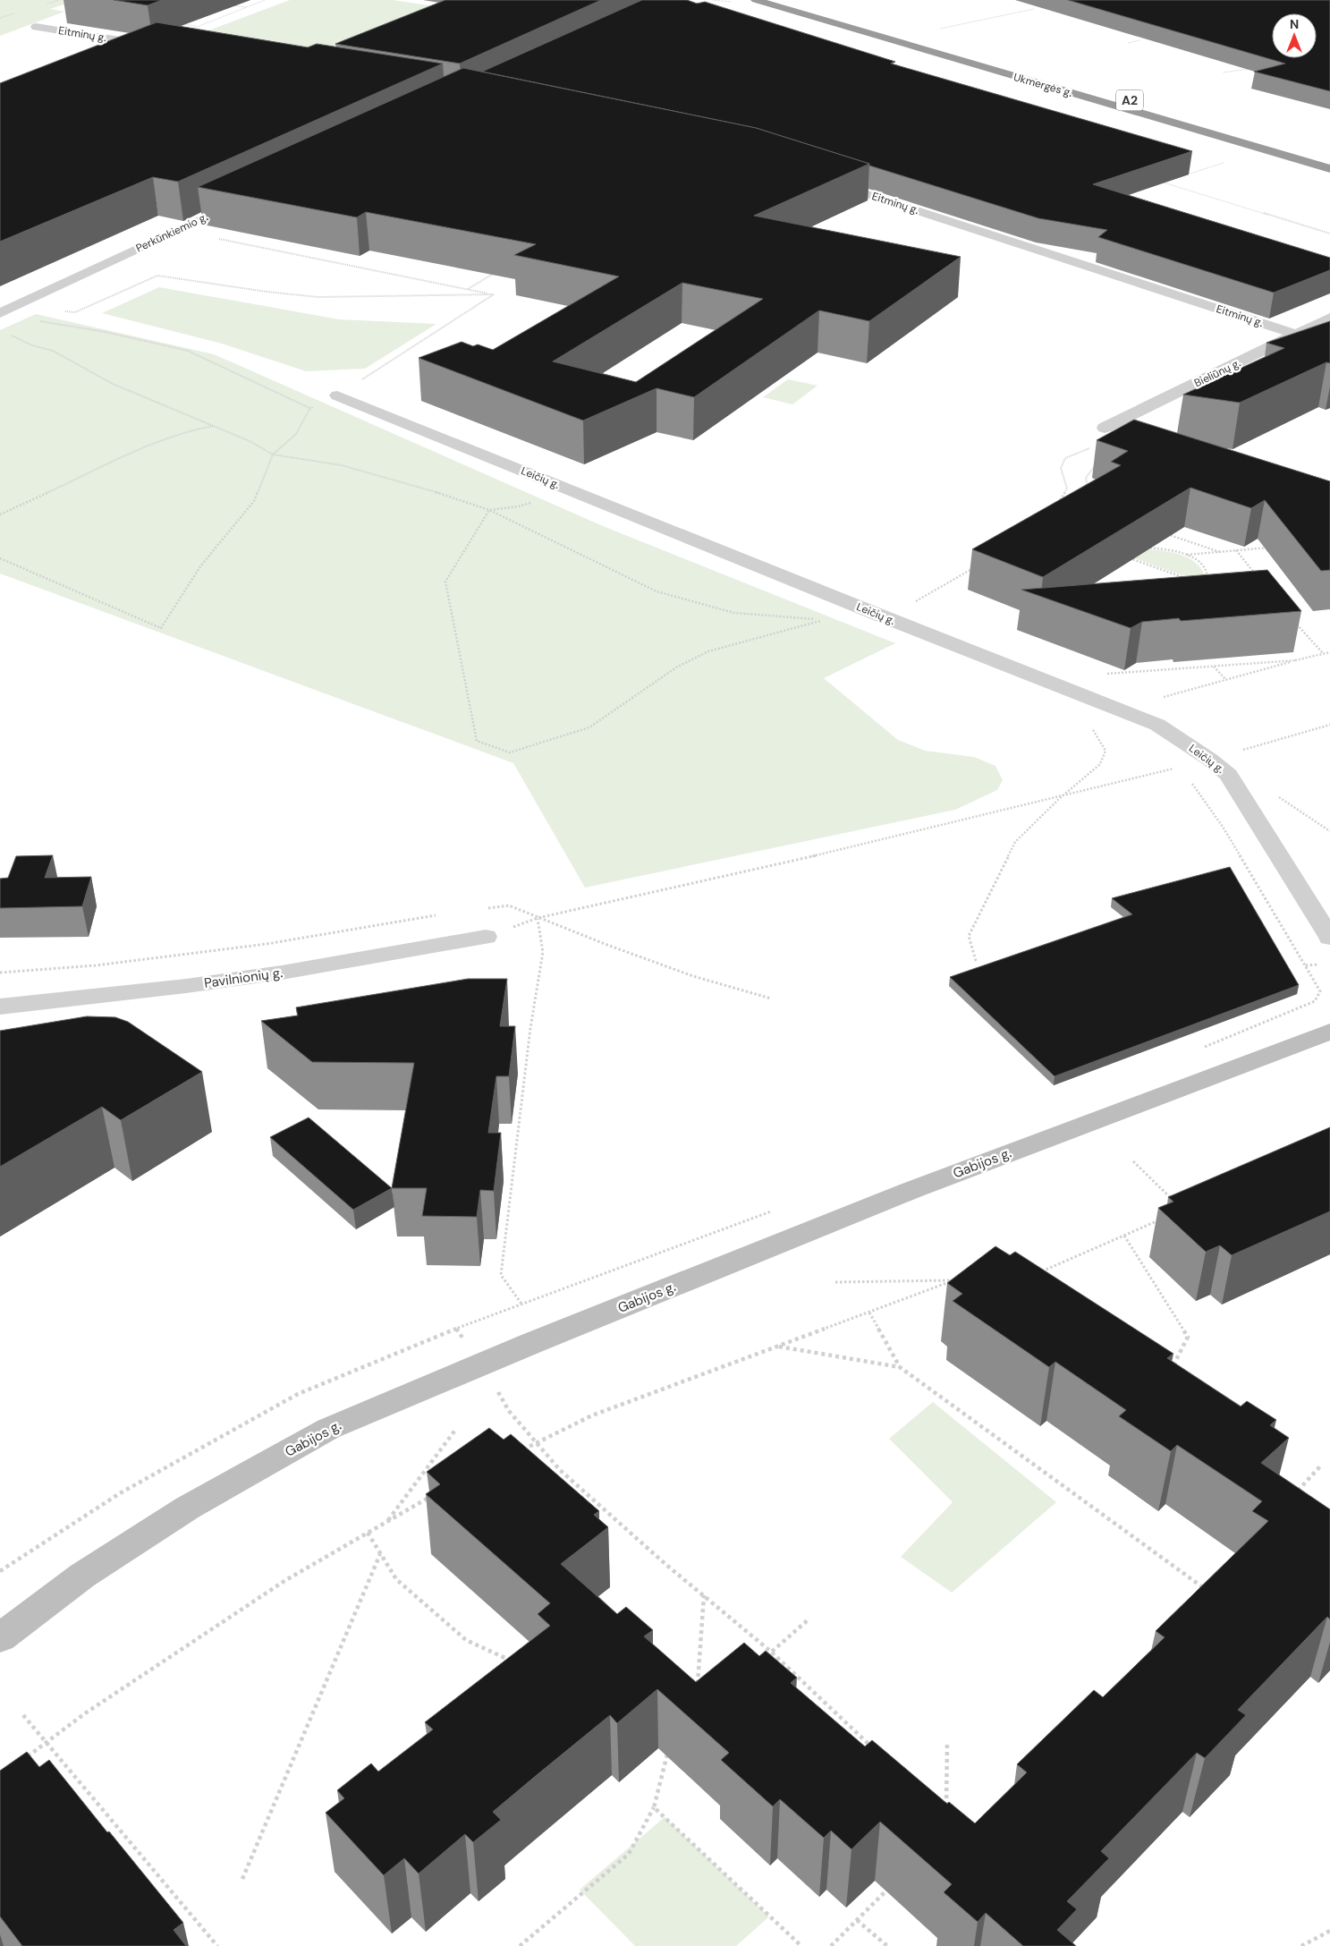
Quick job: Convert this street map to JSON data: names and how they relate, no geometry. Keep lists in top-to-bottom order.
{
  "streets": {
    "highway": ["Ukmergės g.", "A2"],
    "street": [
      "Eitminų g.",
      "Perkūnkiemio g.",
      "Bieliūnų g.",
      "Leičių g.",
      "Pavilnionių g.",
      "Gabijos g."
    ]
  },
  "crossings": [
    ["Eitminų g.", "Bieliūnų g."]
  ],
  "north": "top"
}
